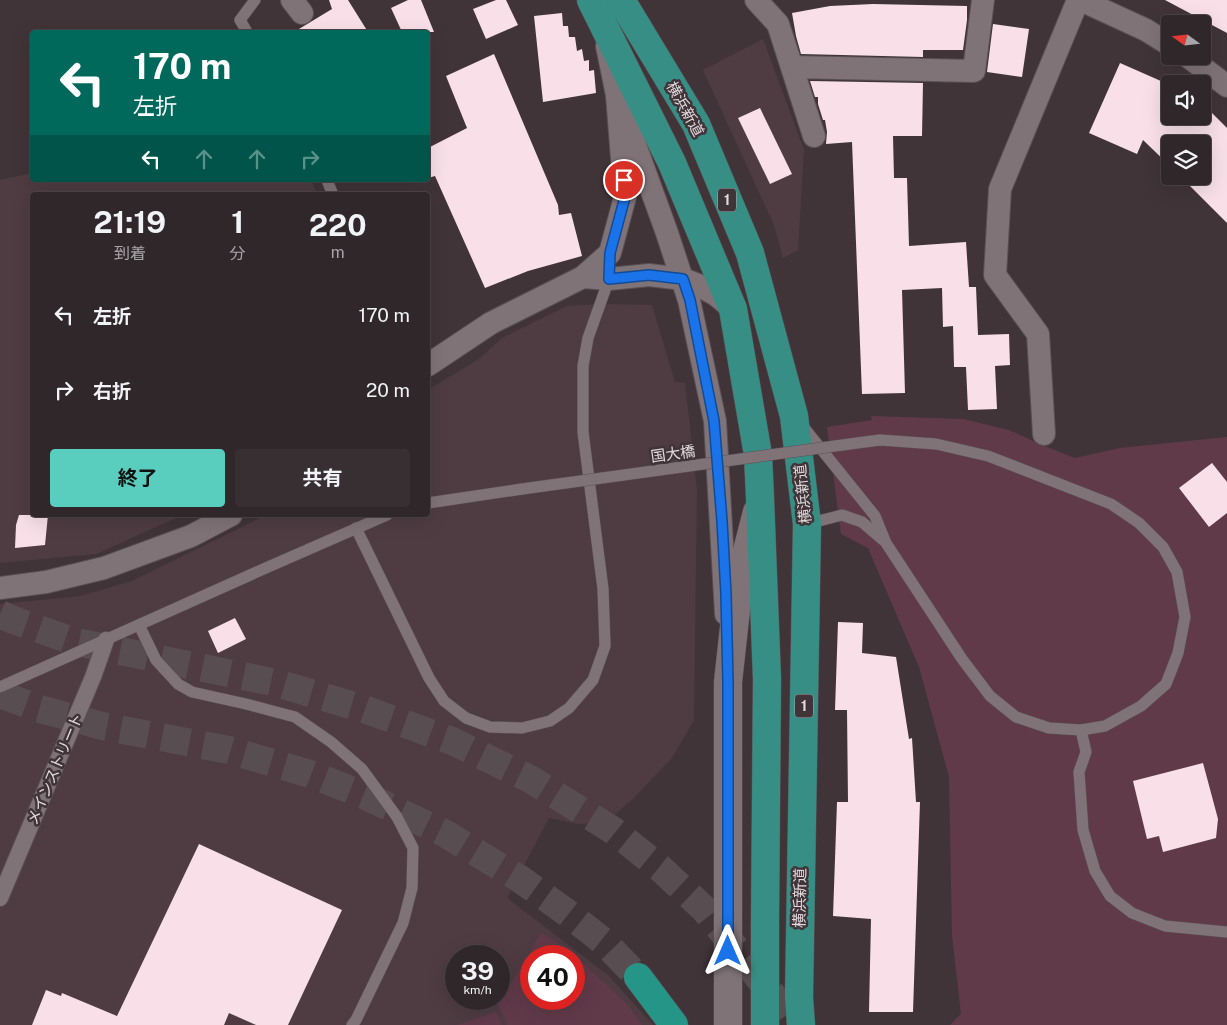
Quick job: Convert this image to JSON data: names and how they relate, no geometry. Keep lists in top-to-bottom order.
{
  "streets": {
    "highway": ["横浜新道", "1"],
    "street": ["メインストリート"],
    "lane": ["国大橋"]
  },
  "north": "left",
  "page": {
    "turn": ["170 m", "左折"],
    "eta": [
      "21:19",
      "到着",
      "1",
      "分",
      "220",
      "m"
    ],
    "list": [
      {
        "name": "左折",
        "value": "170 m"
      },
      {
        "name": "右折",
        "value": "20 m"
      }
    ],
    "buttons": ["終了", "共有"],
    "speed": "39 km/h",
    "limit": "40"
  }
}
